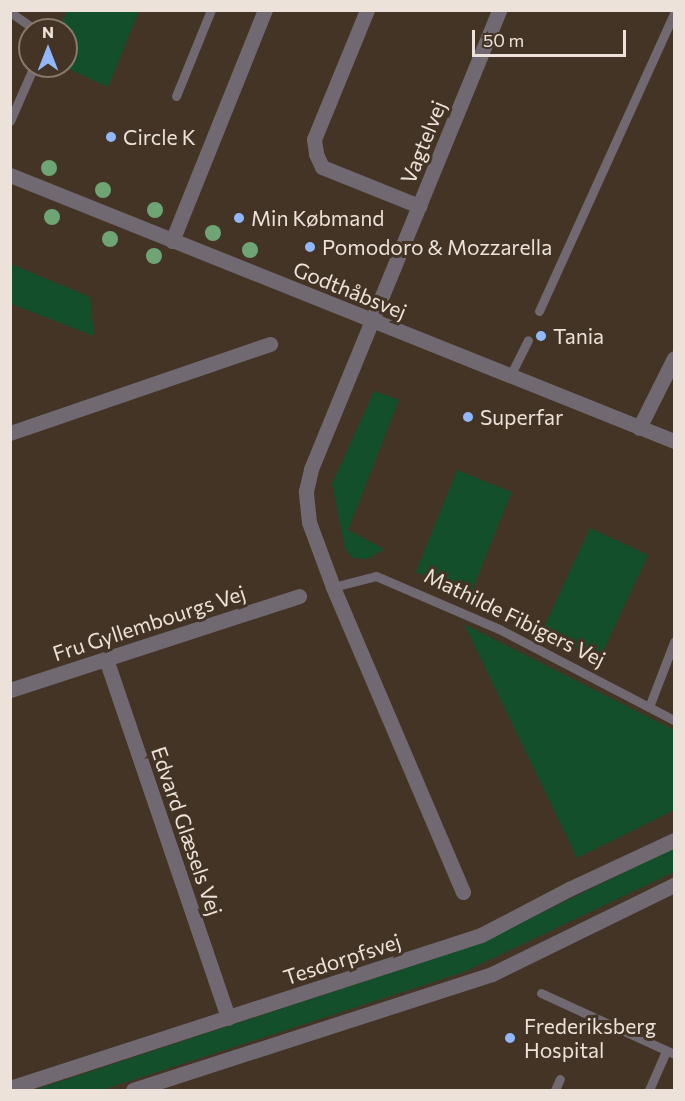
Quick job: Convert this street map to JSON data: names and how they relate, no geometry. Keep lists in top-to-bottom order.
{
  "streets": {
    "street": [
      "Vagtelvej",
      "Godthåbsvej",
      "Fru Gyllembourgs Vej",
      "Edvard Glæsels Vej",
      "Tesdorpfsvej"
    ],
    "lane": ["Mathilde Fibigers Vej"]
  },
  "crossings": [
    ["Vagtelvej", "Godthåbsvej"],
    ["Fru Gyllembourgs Vej", "Edvard Glæsels Vej"],
    ["Edvard Glæsels Vej", "Tesdorpfsvej"]
  ],
  "places": [
    "Circle K",
    "Min Købmand",
    "Pomodoro & Mozzarella",
    "Tania",
    "Superfar",
    "Frederiksberg Hospital"
  ],
  "scale_bar": "50 m",
  "north": "top"
}
